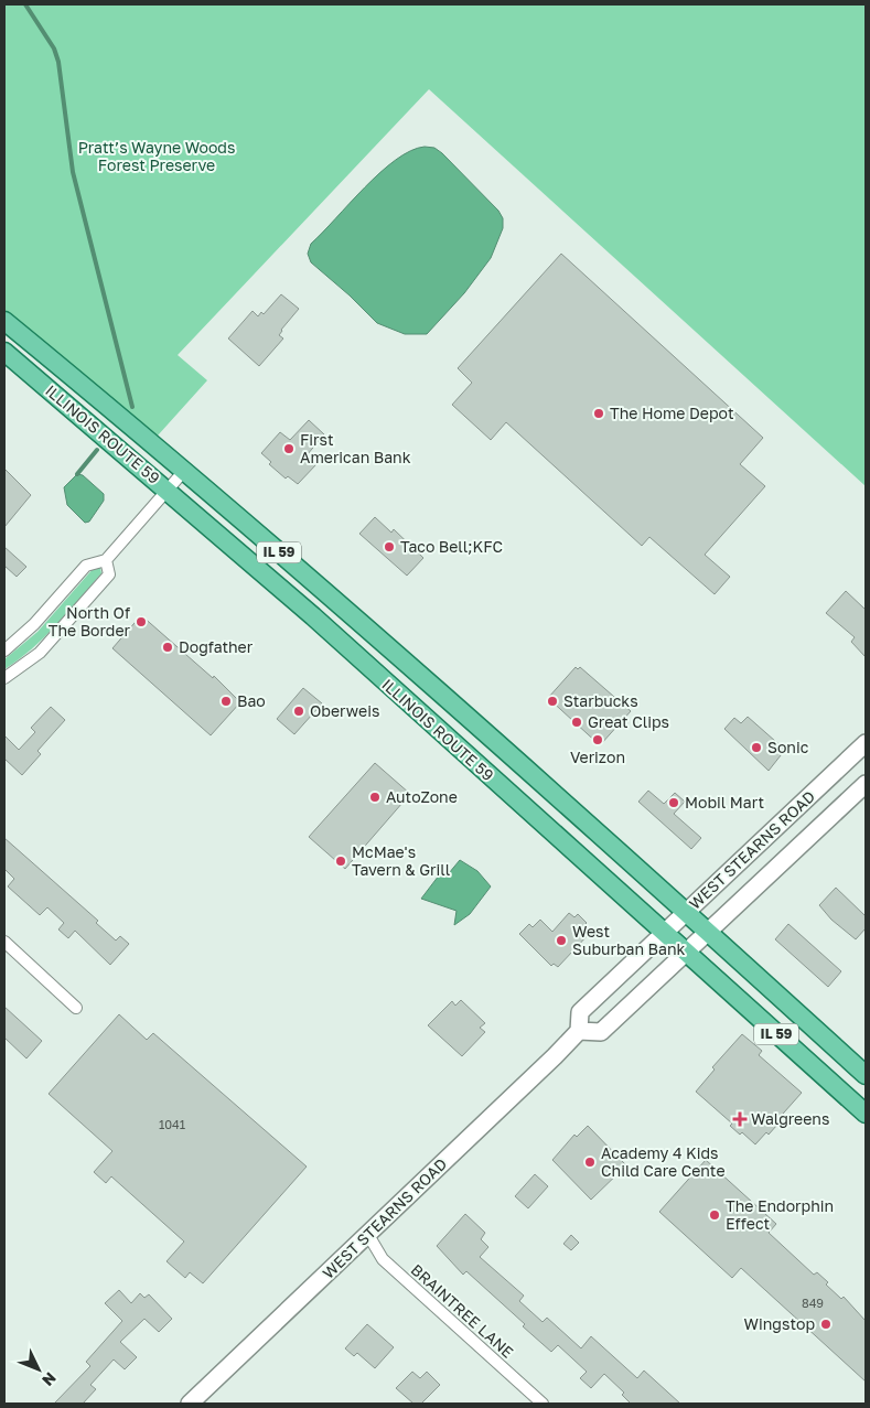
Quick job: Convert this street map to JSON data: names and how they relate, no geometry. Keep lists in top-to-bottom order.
{
  "streets": {
    "main road": ["ILLINOIS ROUTE 59", "IL 59", "WEST STEARNS ROAD"],
    "street": ["BRAINTREE LANE"]
  },
  "crossings": [
    ["ILLINOIS ROUTE 59", "WEST STEARNS ROAD"],
    ["WEST STEARNS ROAD", "BRAINTREE LANE"]
  ],
  "parks": ["Pratt’s Wayne Woods Forest Preserve"],
  "places": {
    "other": [
      "The Home Depot",
      "First American Bank",
      "Taco Bell;KFC",
      "North Of The Border",
      "Dogfather",
      "Bao",
      "Starbucks",
      "Oberweis",
      "Great Clips",
      "Verizon",
      "Sonic",
      "AutoZone",
      "Mobil Mart",
      "McMae's Tavern & Grill",
      "West Suburban Bank",
      "Academy 4 Kids Child Care Cente",
      "The Endorphin Effect",
      "Wingstop"
    ],
    "health": ["Walgreens"]
  },
  "house_numbers": ["1041", "849"],
  "north": "bottom right"
}
